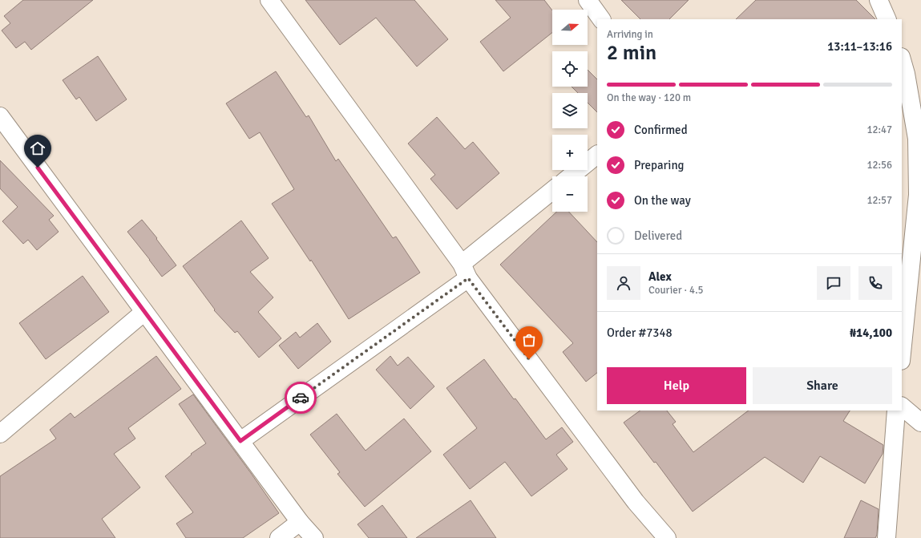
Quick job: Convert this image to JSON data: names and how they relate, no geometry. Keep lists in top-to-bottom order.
{
  "north": "right",
  "page": {
    "map_buttons": ["+", "−"],
    "heading": ["2 min", "Arriving in", "13:11–13:16"],
    "panel": [
      "Alex",
      "Courier · 4.5",
      "Order #7348",
      "₦14,100"
    ],
    "bar": "On the way · 120 m",
    "list": [
      ["Confirmed", "12:47"],
      ["Preparing", "12:56"],
      ["On the way", "12:57"],
      "Delivered"
    ],
    "buttons": ["Help", "Share"]
  }
}
